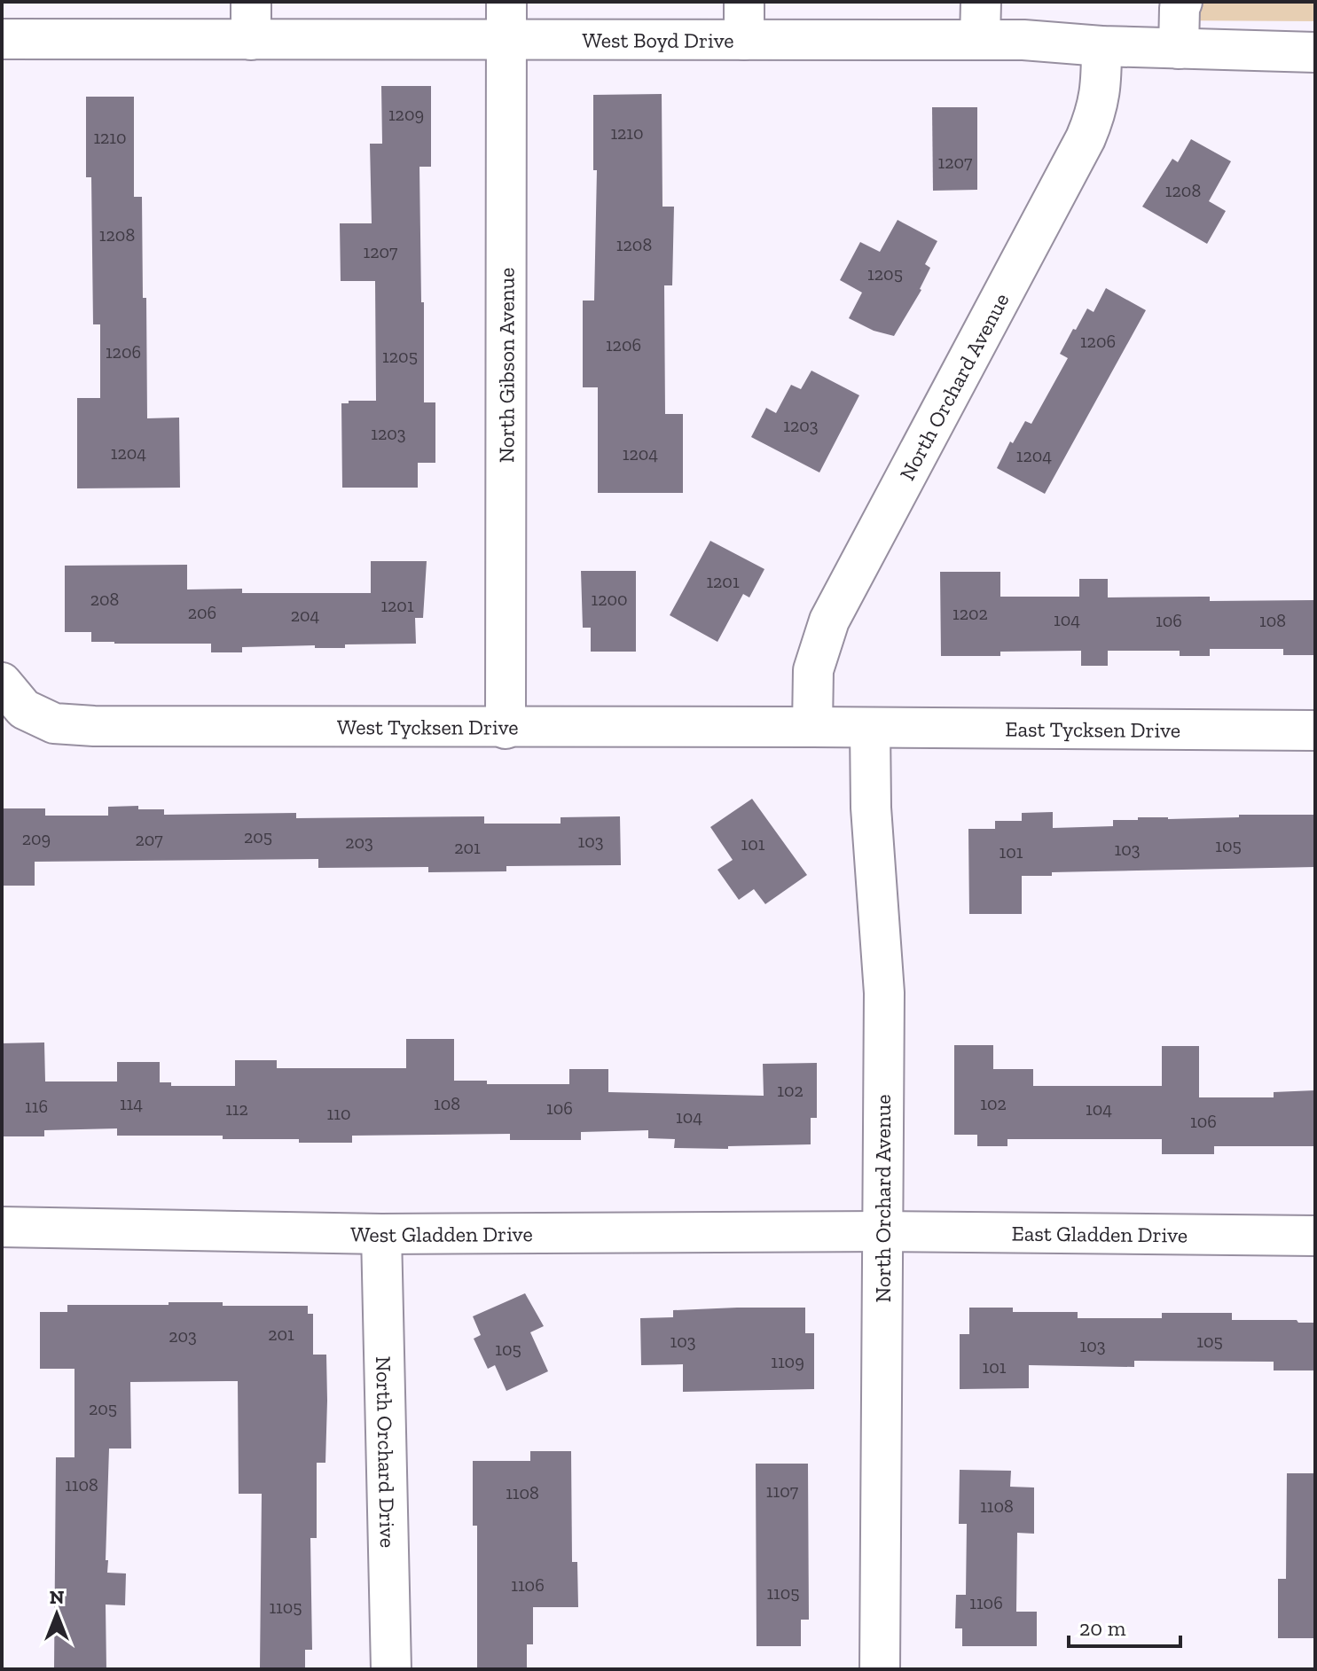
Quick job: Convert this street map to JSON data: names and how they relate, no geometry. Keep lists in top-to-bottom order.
{
  "streets": {
    "street": [
      "West Boyd Drive",
      "North Gibson Avenue",
      "North Orchard Avenue",
      "West Tycksen Drive",
      "East Tycksen Drive",
      "West Gladden Drive",
      "East Gladden Drive",
      "North Orchard Drive"
    ]
  },
  "crossings": [
    ["West Boyd Drive", "North Gibson Avenue"],
    ["West Boyd Drive", "North Orchard Avenue"],
    ["North Gibson Avenue", "West Tycksen Drive"],
    ["North Orchard Avenue", "West Tycksen Drive"],
    ["North Orchard Avenue", "East Tycksen Drive"],
    ["North Orchard Avenue", "West Gladden Drive"],
    ["North Orchard Avenue", "East Gladden Drive"],
    ["West Tycksen Drive", "East Tycksen Drive"],
    ["West Gladden Drive", "East Gladden Drive"],
    ["West Gladden Drive", "North Orchard Drive"]
  ],
  "house_numbers": [
    "1209",
    "1210",
    "1210",
    "1207",
    "1208",
    "1208",
    "1208",
    "1207",
    "1205",
    "1206",
    "1206",
    "1206",
    "1205",
    "1203",
    "1203",
    "1204",
    "1204",
    "1204",
    "1201",
    "208",
    "1200",
    "1201",
    "206",
    "1202",
    "204",
    "104",
    "106",
    "108",
    "205",
    "209",
    "207",
    "103",
    "203",
    "101",
    "105",
    "201",
    "103",
    "101",
    "102",
    "114",
    "108",
    "102",
    "116",
    "106",
    "112",
    "104",
    "110",
    "104",
    "106",
    "201",
    "203",
    "103",
    "105",
    "103",
    "105",
    "1109",
    "101",
    "205",
    "1108",
    "1107",
    "1108",
    "1108",
    "1106",
    "1105",
    "1106",
    "1105"
  ],
  "scale_bar": "20 m",
  "north": "top"
}
